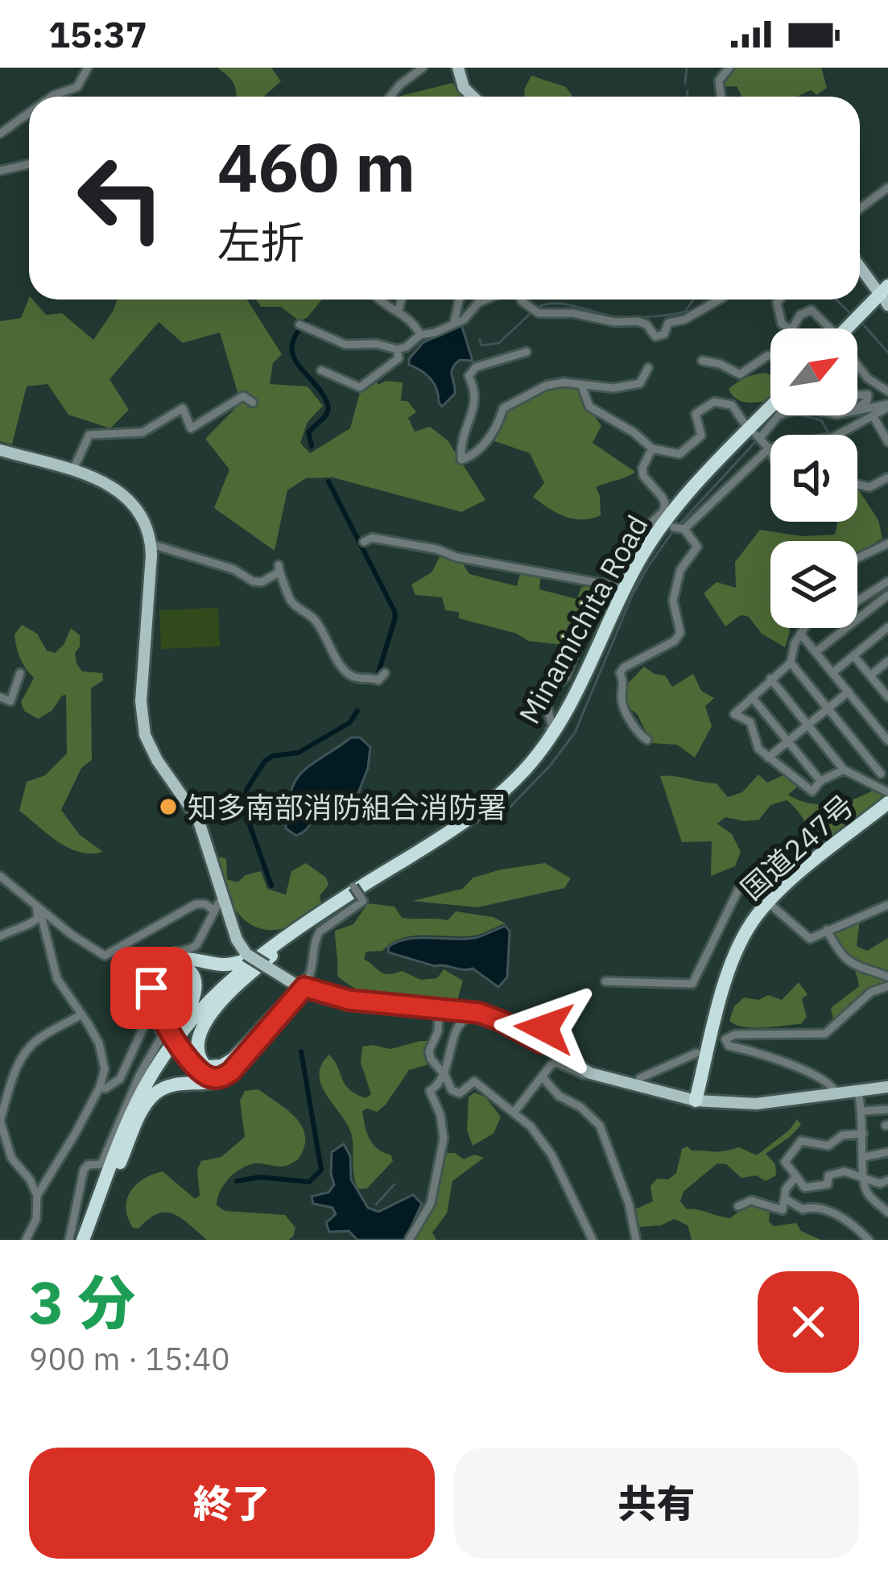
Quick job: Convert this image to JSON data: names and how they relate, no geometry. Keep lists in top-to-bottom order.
{
  "streets": {
    "highway": ["Minamichita Road", "国道247号"]
  },
  "places": ["知多南部消防組合消防署"],
  "north": "top right",
  "page": {
    "status": "15:37",
    "turn": ["460 m", "左折"],
    "heading": ["3 分", "900 m · 15:40"],
    "buttons": ["終了", "共有"]
  }
}
